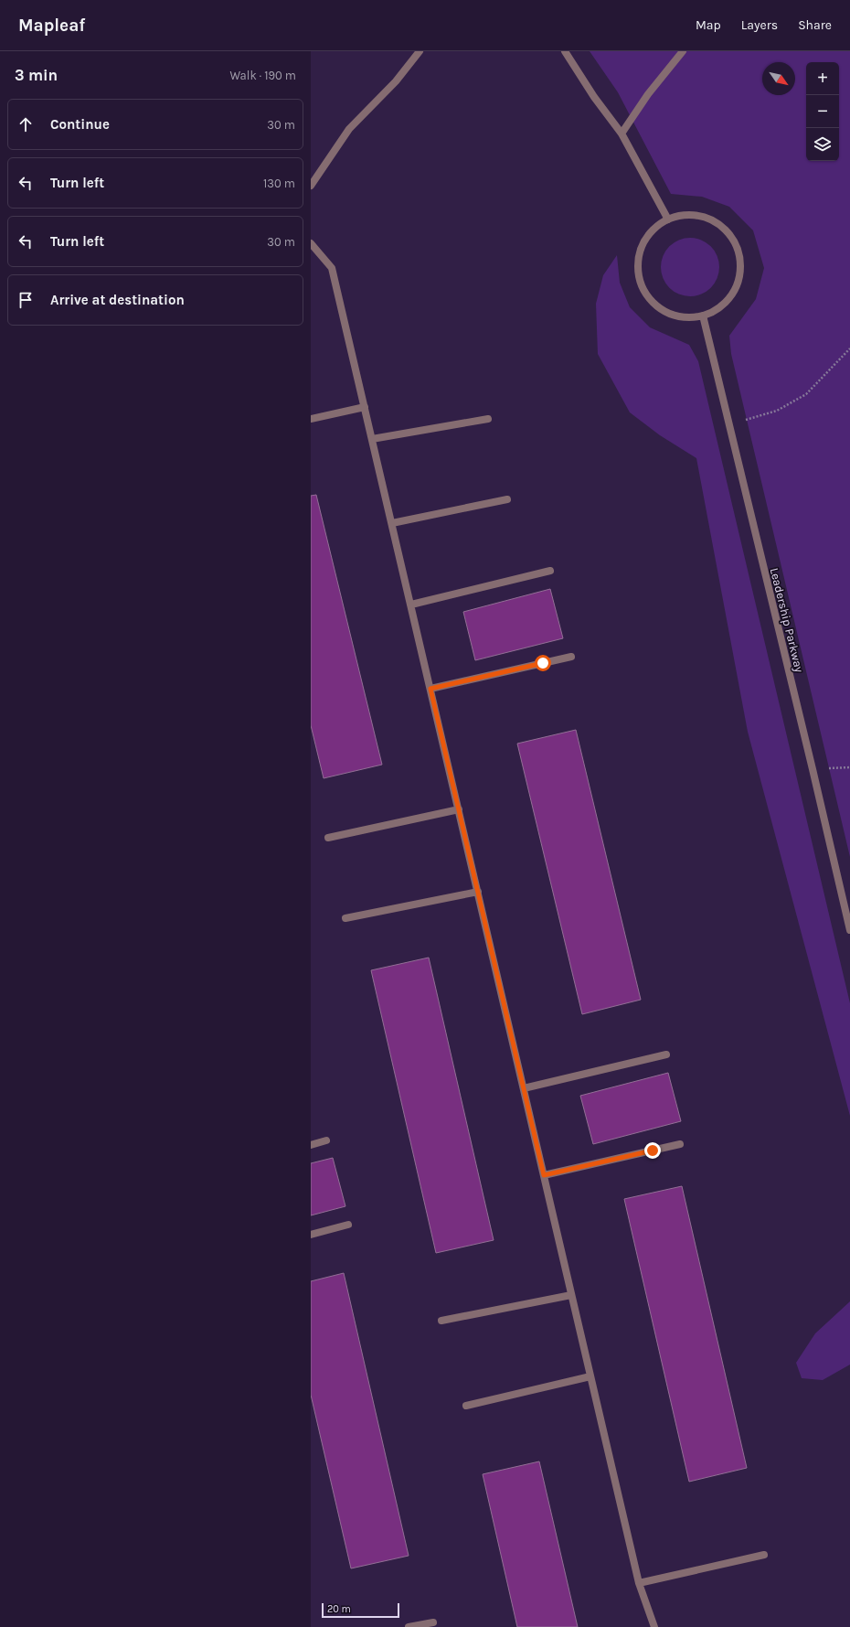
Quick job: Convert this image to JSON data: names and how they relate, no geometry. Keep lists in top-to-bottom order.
{
  "streets": {
    "street": ["Leadership Parkway"]
  },
  "scale_bar": "20 m",
  "north": "bottom right",
  "page": {
    "header": "Mapleaf",
    "nav": ["Map", "Layers", "Share"],
    "heading": ["3 min", "Walk · 190 m"],
    "map_buttons": ["+", "−"],
    "list": [
      ["Continue", "30 m"],
      ["Turn left", "130 m"],
      ["Turn left", "30 m"],
      "Arrive at destination"
    ],
    "scale": "20 m"
  }
}
